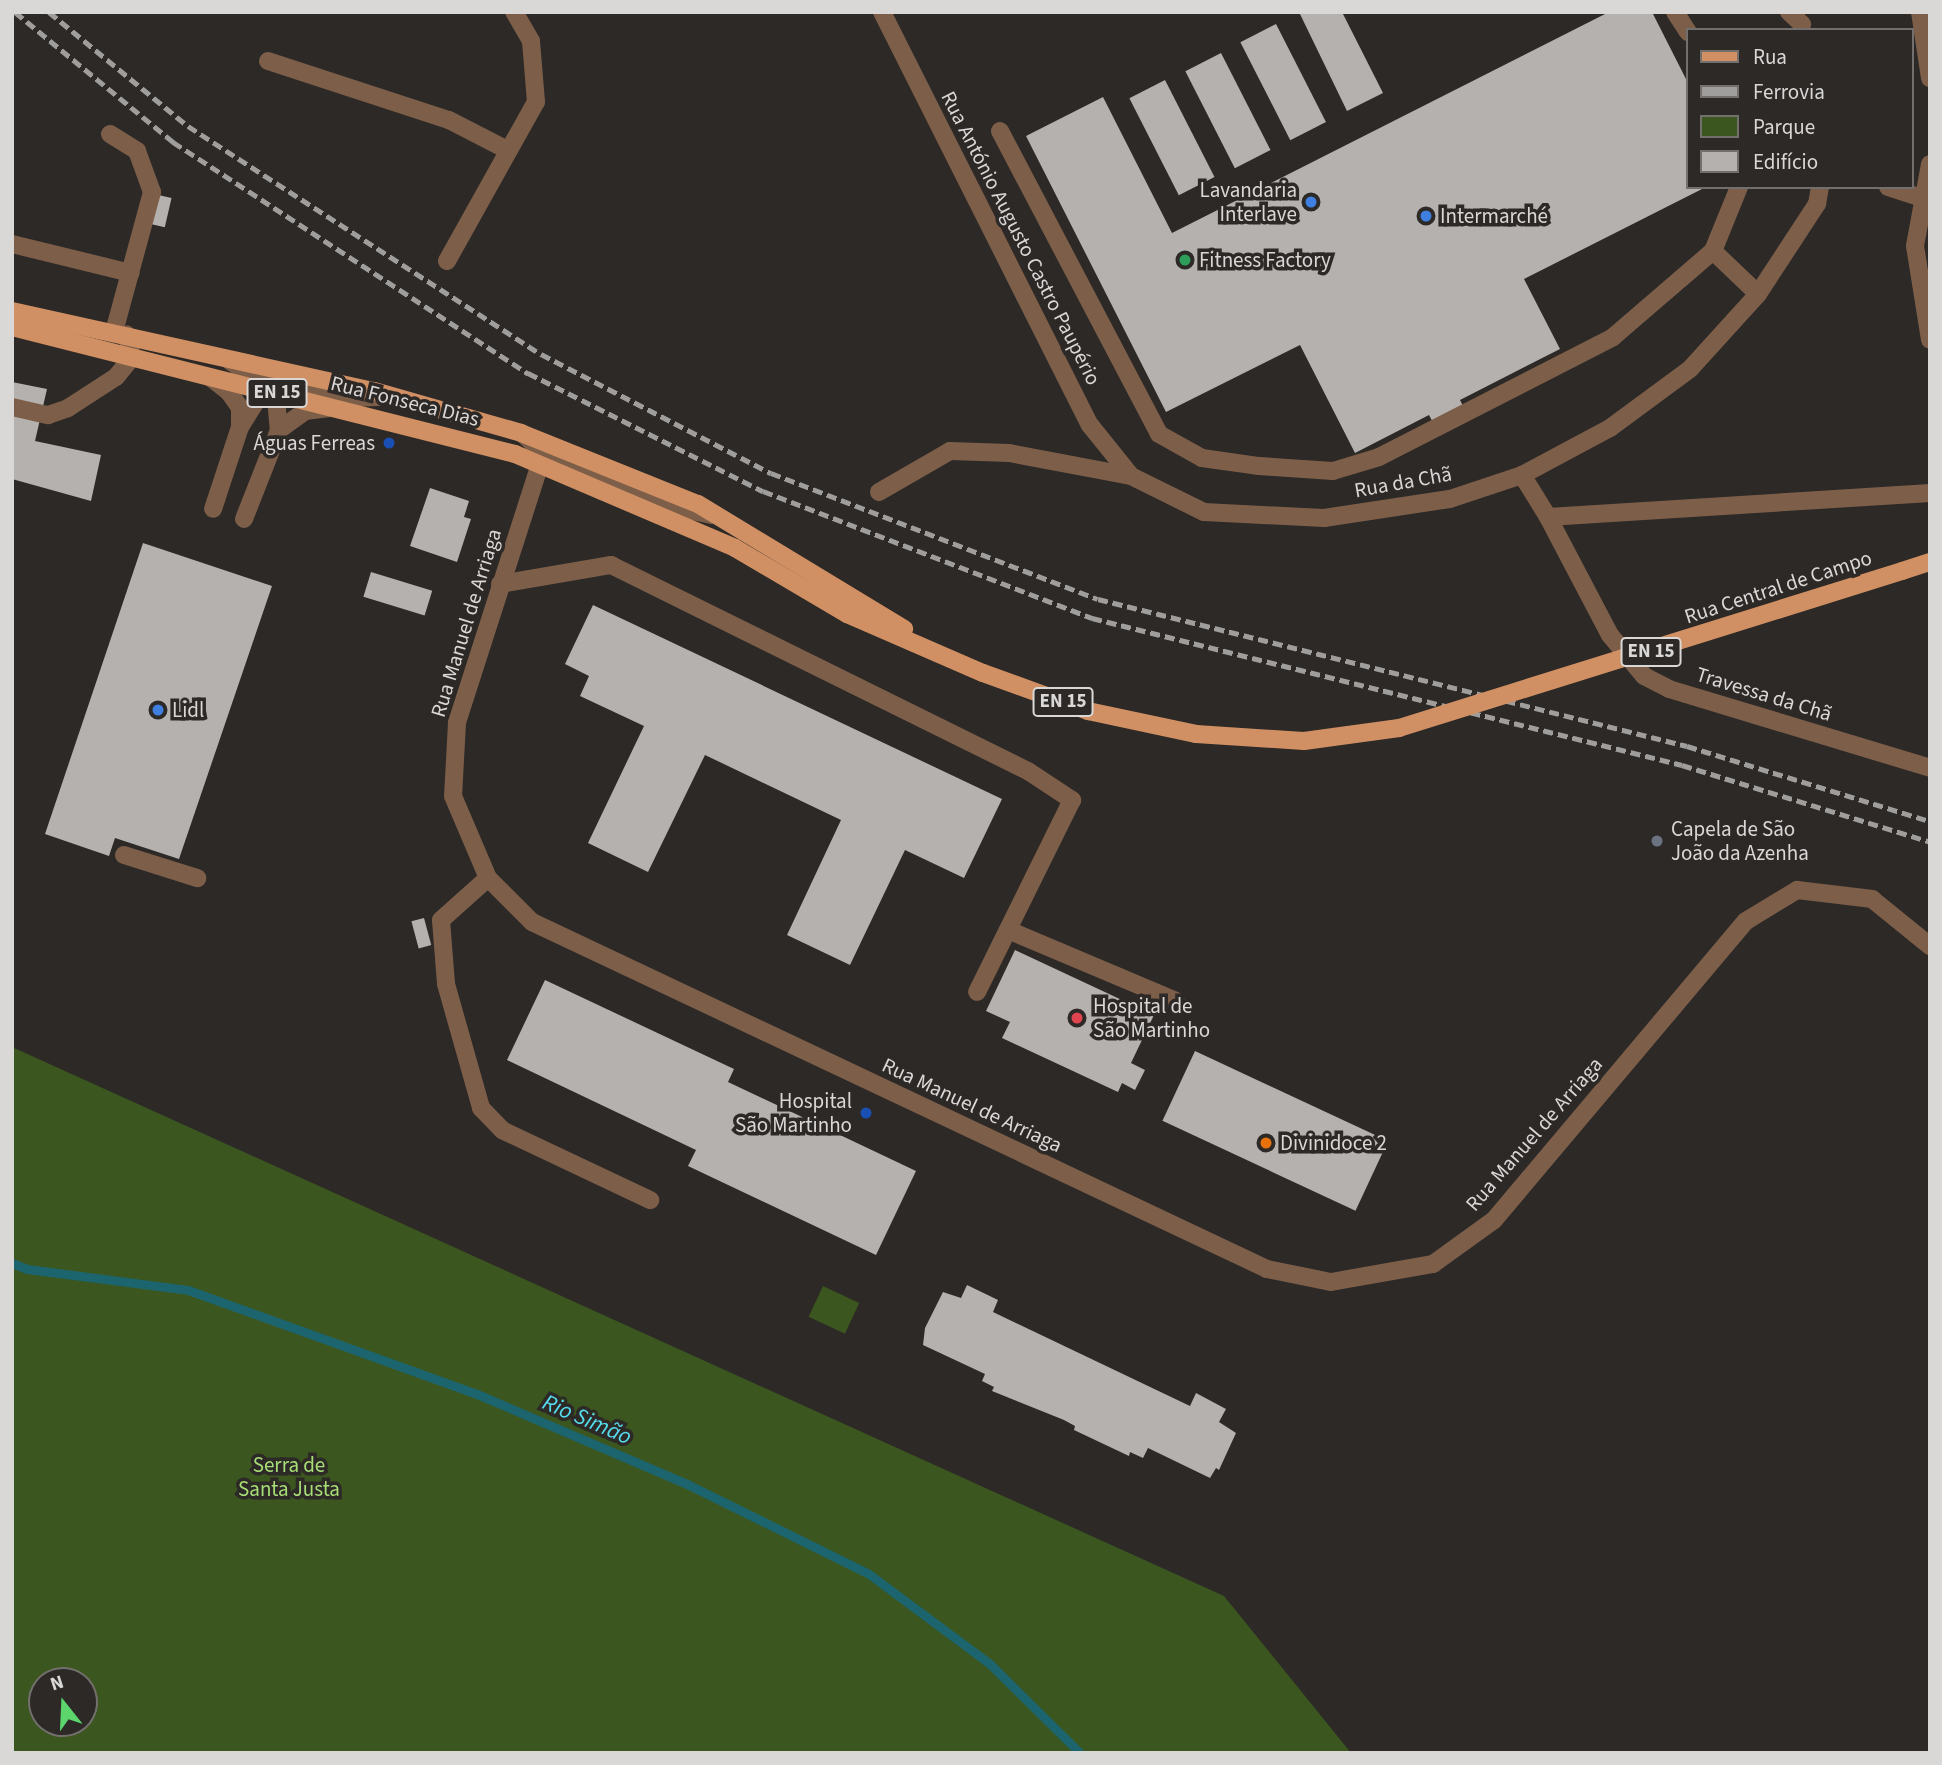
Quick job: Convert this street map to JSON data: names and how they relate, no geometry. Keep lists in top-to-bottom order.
{
  "streets": {
    "main road": ["EN 15", "Rua Fonseca Dias", "Rua Central de Campo"],
    "street": [
      "Rua António Augusto Castro Paupério",
      "Rua da Chã",
      "Rua Manuel de Arriaga",
      "Travessa da Chã"
    ]
  },
  "crossings": [
    ["Rua António Augusto Castro Paupério", "Rua da Chã"],
    ["Rua Fonseca Dias", "Rua Central de Campo"],
    ["Rua Fonseca Dias", "Rua Manuel de Arriaga"]
  ],
  "water": ["Rio Simão"],
  "parks": ["Serra de Santa Justa"],
  "places": [
    "Lavandaria Interlave",
    "Intermarché",
    "Fitness Factory",
    "Águas Ferreas",
    "Lidl",
    "Capela de São João da Azenha",
    "Hospital de São Martinho",
    "Hospital São Martinho",
    "Divinidoce 2"
  ],
  "legend": [
    "Rua",
    "Ferrovia",
    "Parque",
    "Edifício"
  ],
  "north": "top"
}
